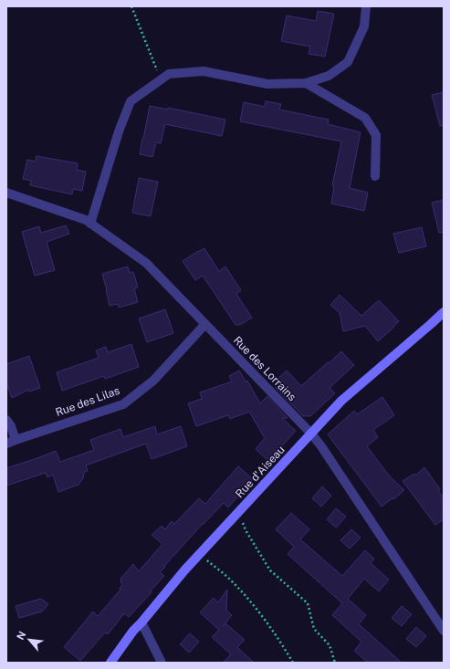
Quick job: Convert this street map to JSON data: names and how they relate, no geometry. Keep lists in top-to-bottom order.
{
  "streets": {
    "street": ["Rue des Lorrains", "Rue des Lilas", "Rue d'Aiseau"]
  },
  "crossings": [
    ["Rue des Lorrains", "Rue des Lilas"],
    ["Rue des Lorrains", "Rue d'Aiseau"]
  ],
  "north": "top left"
}
